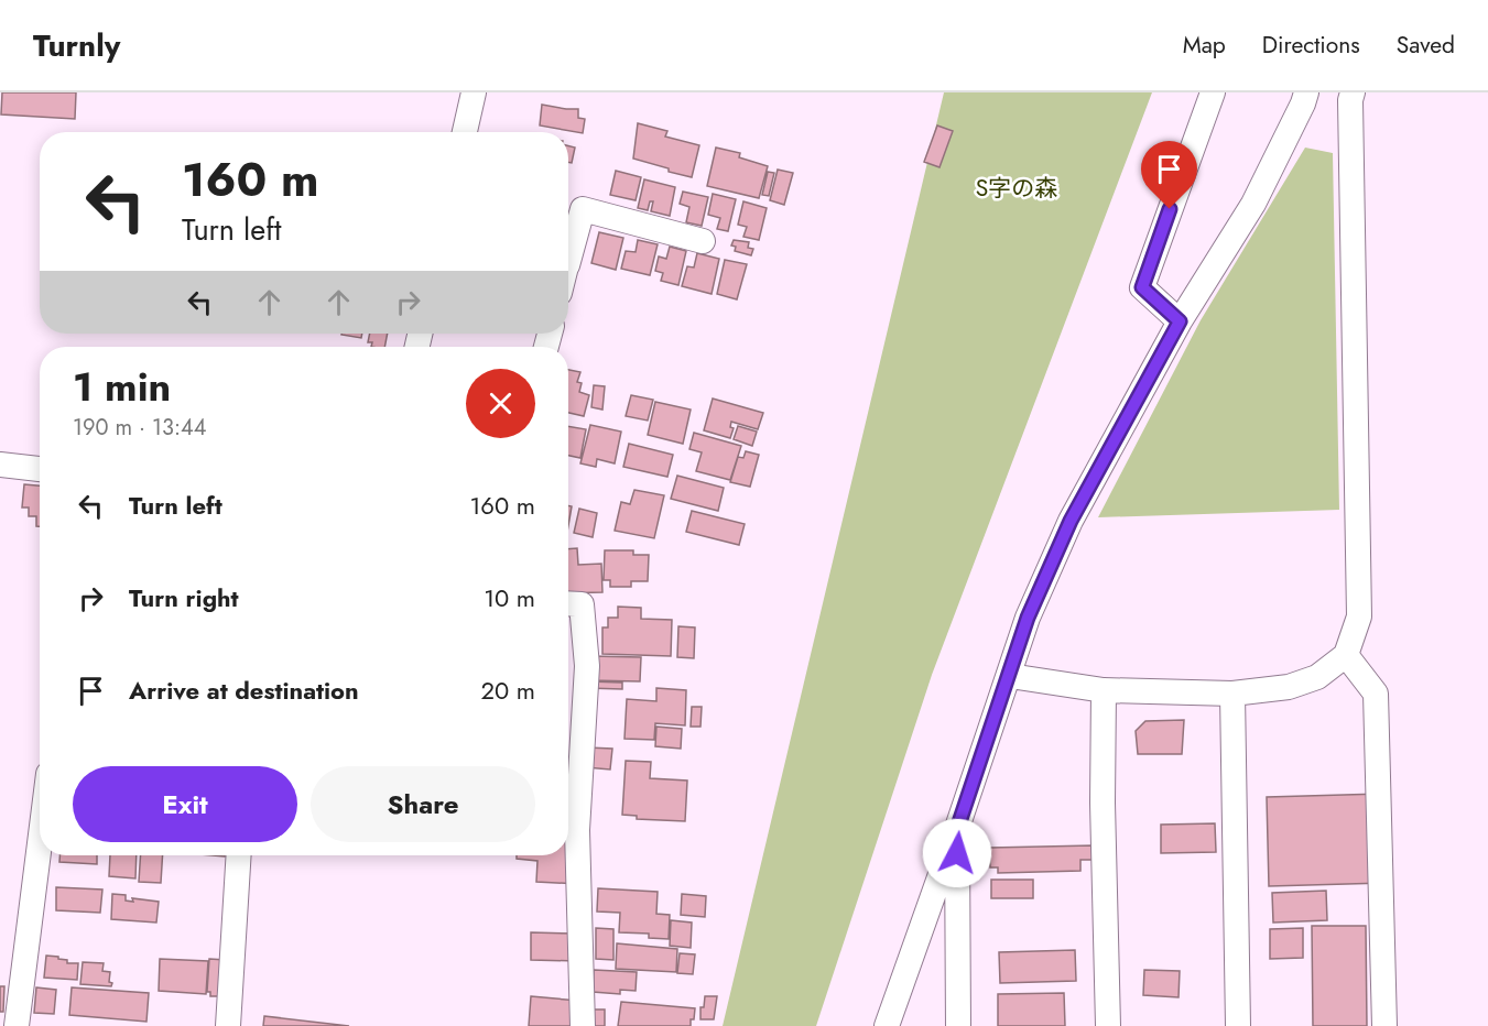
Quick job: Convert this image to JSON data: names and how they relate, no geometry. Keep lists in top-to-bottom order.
{
  "parks": ["S字の森"],
  "page": {
    "header": "Turnly",
    "nav": ["Map", "Directions", "Saved"],
    "turn": ["160 m", "Turn left"],
    "heading": ["1 min", "190 m · 13:44"],
    "list": [
      {
        "name": "Turn left",
        "value": "160 m"
      },
      {
        "name": "Turn right",
        "value": "10 m"
      },
      {
        "name": "Arrive at destination",
        "value": "20 m"
      }
    ],
    "buttons": ["Exit", "Share"]
  }
}
